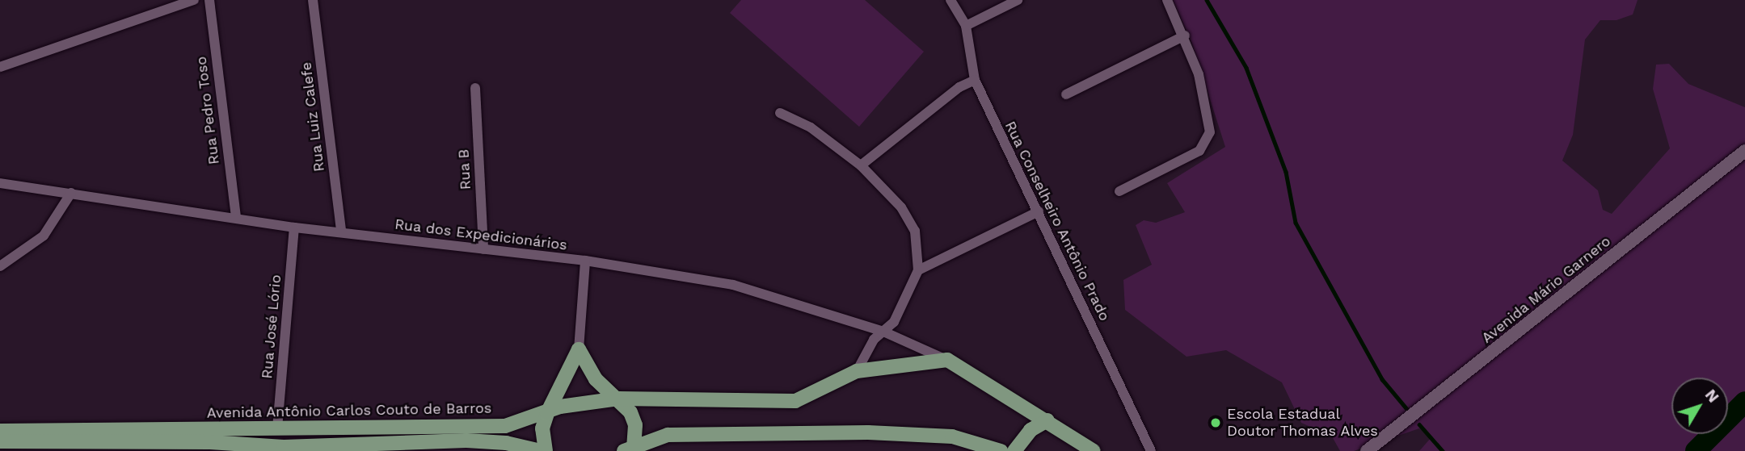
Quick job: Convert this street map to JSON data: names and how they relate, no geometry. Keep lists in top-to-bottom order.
{
  "streets": {
    "main road": ["Avenida Mário Garnero", "Avenida Antônio Carlos Couto de Barros"],
    "street": [
      "Rua Pedro Toso",
      "Rua Luiz Calefe",
      "Rua B",
      "Rua Conselheiro Antônio Prado",
      "Rua dos Expedicionários",
      "Rua José Lório"
    ]
  },
  "crossings": [
    ["Rua Pedro Toso", "Rua dos Expedicionários"],
    ["Rua Luiz Calefe", "Rua dos Expedicionários"],
    ["Rua B", "Rua dos Expedicionários"],
    ["Rua dos Expedicionários", "Rua José Lório"],
    ["Rua dos Expedicionários", "Avenida Antônio Carlos Couto de Barros"],
    ["Rua José Lório", "Avenida Antônio Carlos Couto de Barros"]
  ],
  "places": ["Escola Estadual Doutor Thomas Alves"],
  "north": "top right"
}
